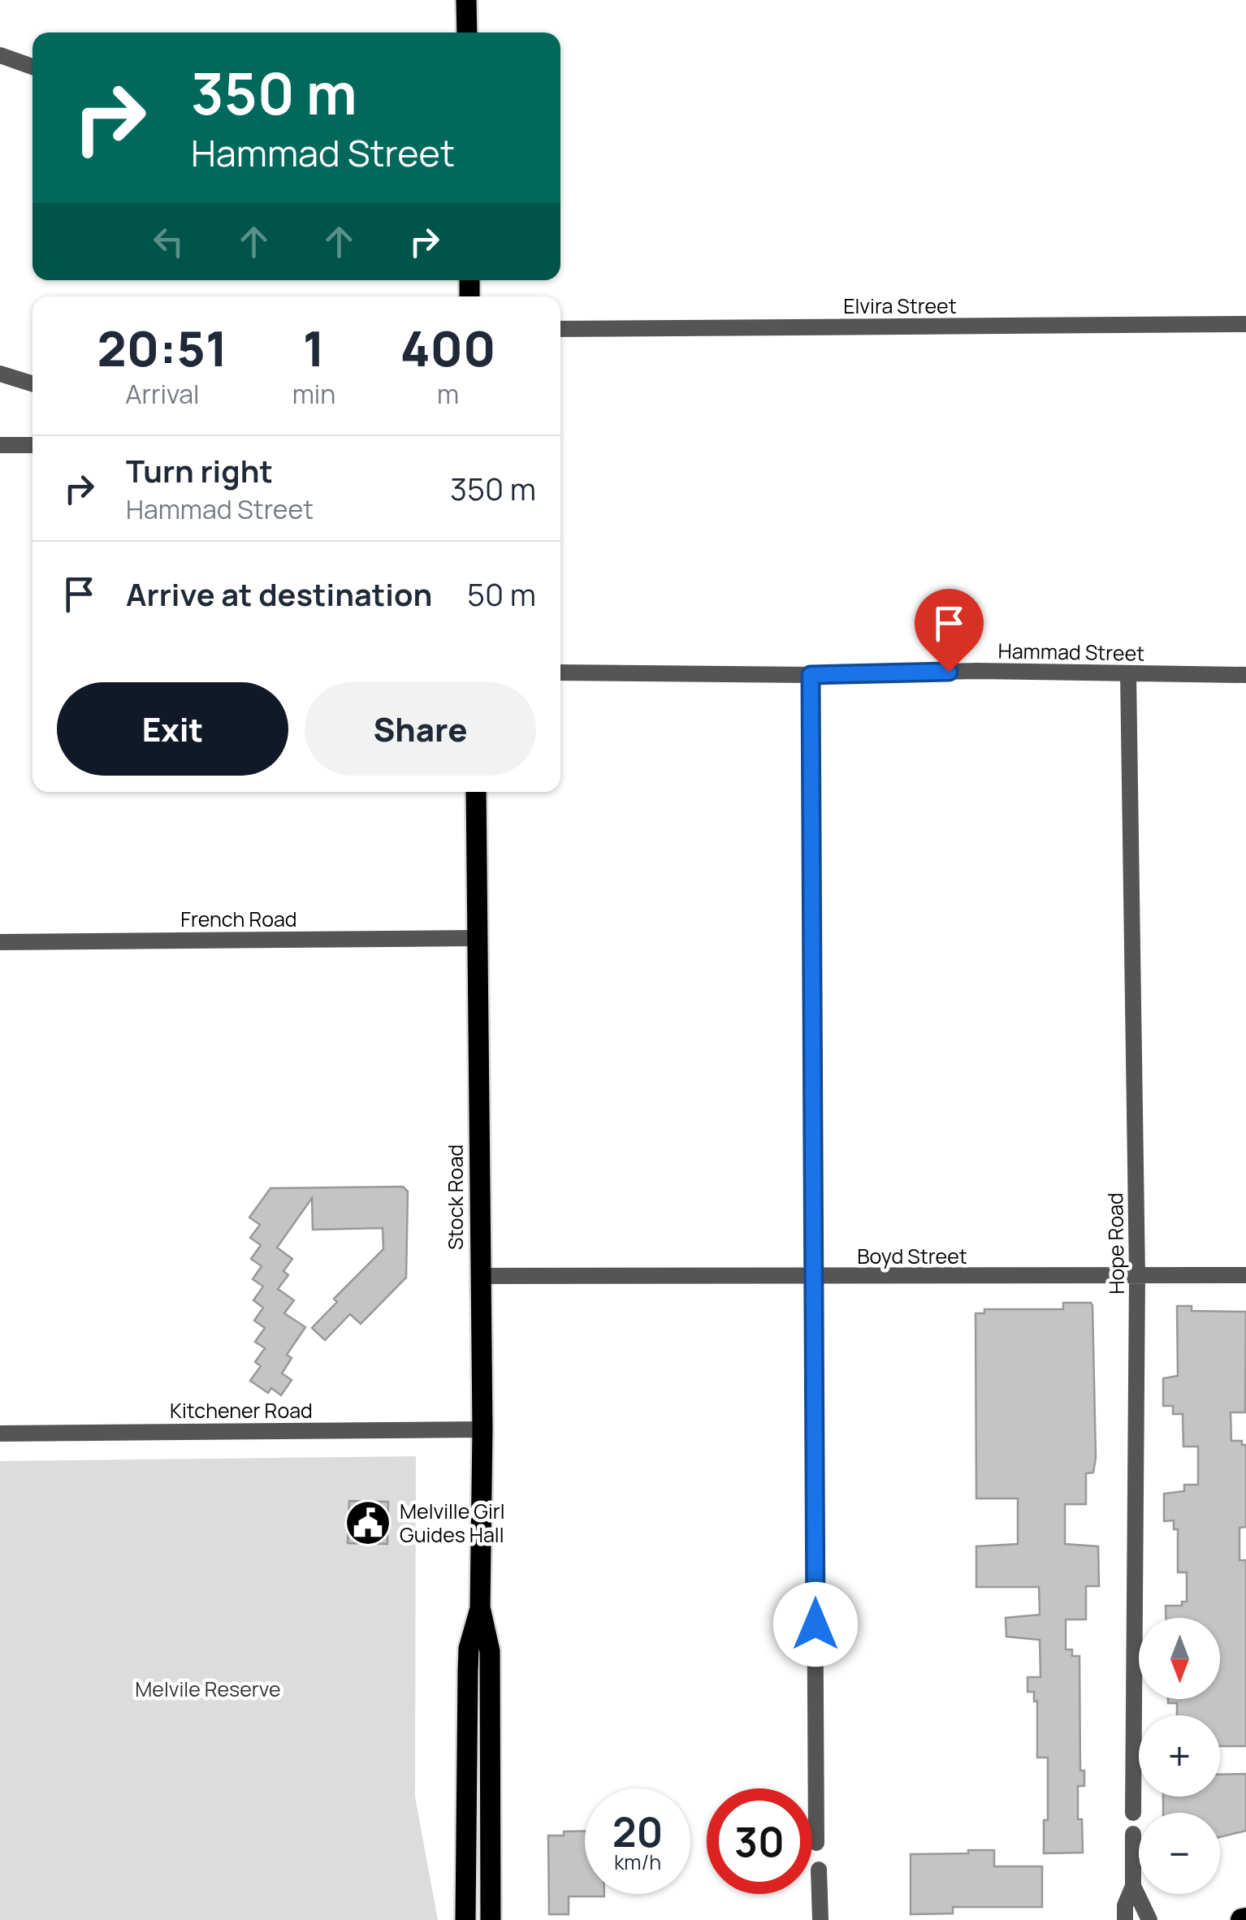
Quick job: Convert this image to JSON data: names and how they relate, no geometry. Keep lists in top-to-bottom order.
{
  "streets": {
    "main road": ["Stock Road"],
    "street": [
      "Elvira Street",
      "Hammad Street",
      "French Road",
      "Hope Road",
      "Boyd Street",
      "Kitchener Road"
    ]
  },
  "crossings": [
    ["Hammad Street", "Hope Road"],
    ["French Road", "Stock Road"],
    ["Stock Road", "Boyd Street"],
    ["Stock Road", "Kitchener Road"],
    ["Hope Road", "Boyd Street"]
  ],
  "parks": ["Melvile Reserve"],
  "places": {
    "public building": ["Melville Girl Guides Hall"]
  },
  "north": "bottom",
  "page": {
    "turn": ["350 m", "Hammad Street"],
    "eta": [
      "20:51",
      "Arrival",
      "1",
      "min",
      "400",
      "m"
    ],
    "list": [
      {
        "name": "Turn right",
        "note": "Hammad Street",
        "value": "350 m"
      },
      {
        "name": "Arrive at destination",
        "value": "50 m"
      }
    ],
    "buttons": ["Exit", "Share"],
    "map_buttons": ["+", "−"],
    "speed": "20 km/h",
    "limit": "30"
  }
}
